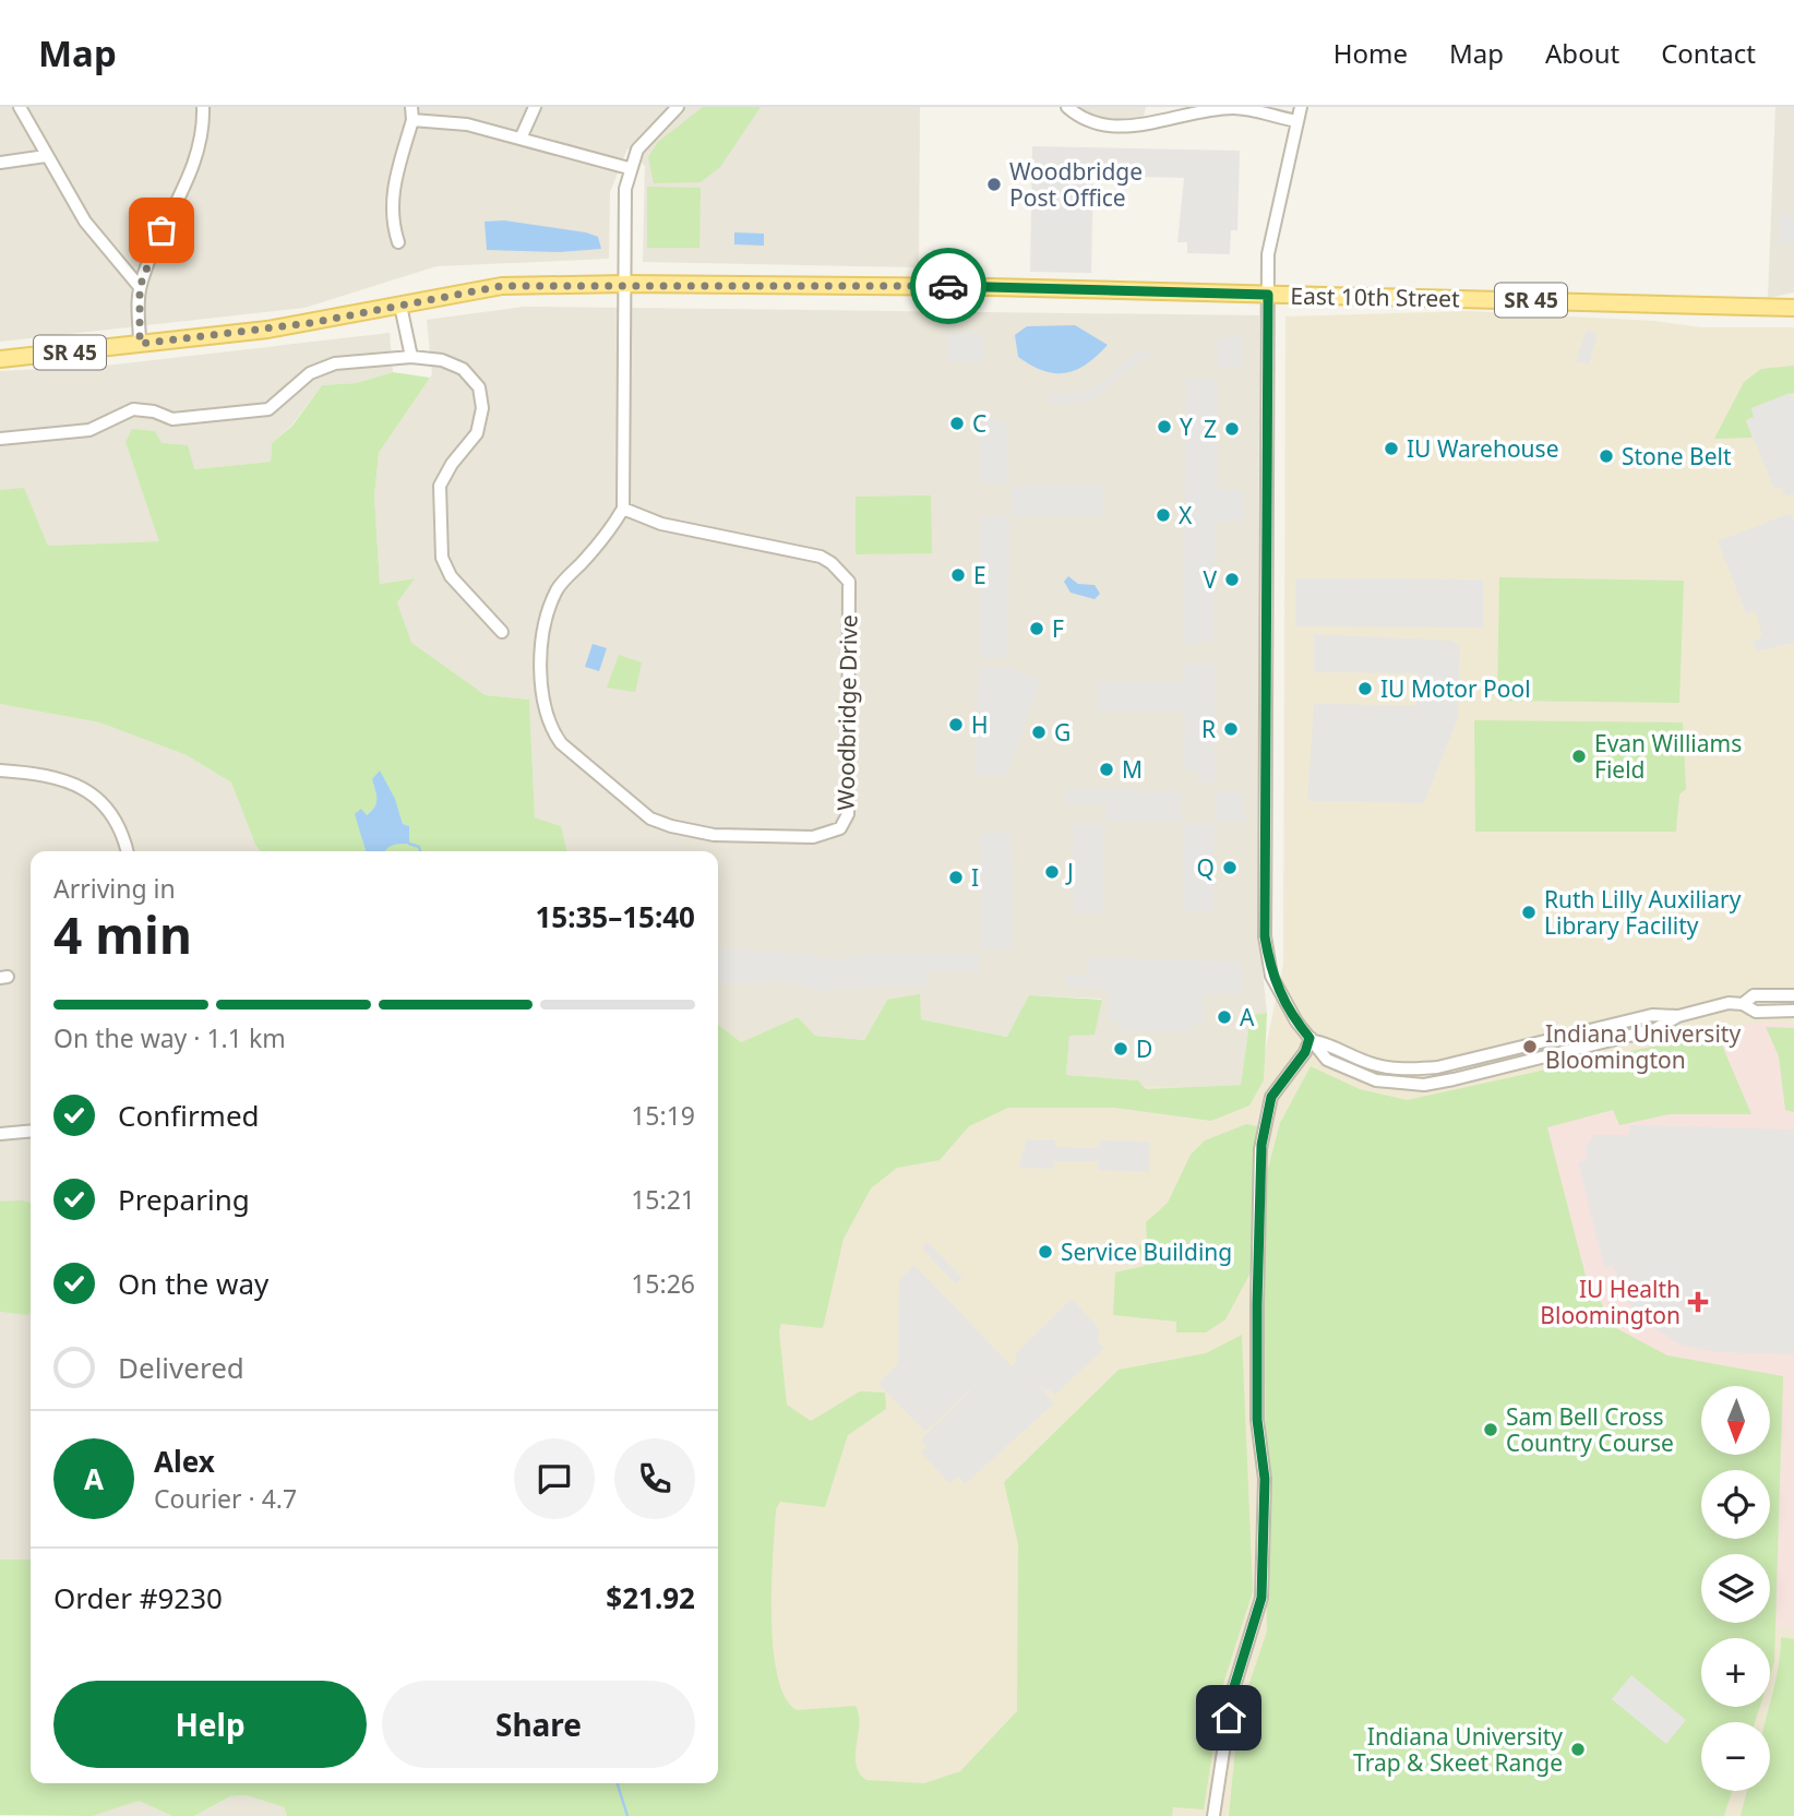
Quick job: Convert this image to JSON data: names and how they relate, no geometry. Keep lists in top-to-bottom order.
{
  "streets": {
    "main road": ["East 10th Street", "SR 45"],
    "street": ["Woodbridge Drive"]
  },
  "places": {
    "other": [
      "Woodbridge Post Office",
      "C",
      "Y",
      "Z",
      "IU Warehouse",
      "Stone Belt",
      "X",
      "E",
      "V",
      "F",
      "IU Motor Pool",
      "H",
      "R",
      "G",
      "Evan Williams Field",
      "M",
      "Q",
      "J",
      "I",
      "Ruth Lilly Auxiliary Library Facility",
      "A",
      "Indiana University Bloomington",
      "D",
      "Service Building",
      "Sam Bell Cross Country Course",
      "Indiana University Trap & Skeet Range"
    ],
    "health": ["IU Health Bloomington"]
  },
  "north": "bottom",
  "page": {
    "header": "Map",
    "nav": [
      "Home",
      "Map",
      "About",
      "Contact"
    ],
    "heading": ["4 min", "Arriving in", "15:35–15:40"],
    "panel": [
      "Alex",
      "Courier · 4.7",
      "Order #9230",
      "$21.92"
    ],
    "bar": "On the way · 1.1 km",
    "list": [
      ["Confirmed", "15:19"],
      ["Preparing", "15:21"],
      ["On the way", "15:26"],
      "Delivered"
    ],
    "map_buttons": ["+", "−"],
    "round": "A",
    "buttons": ["Help", "Share"]
  }
}
